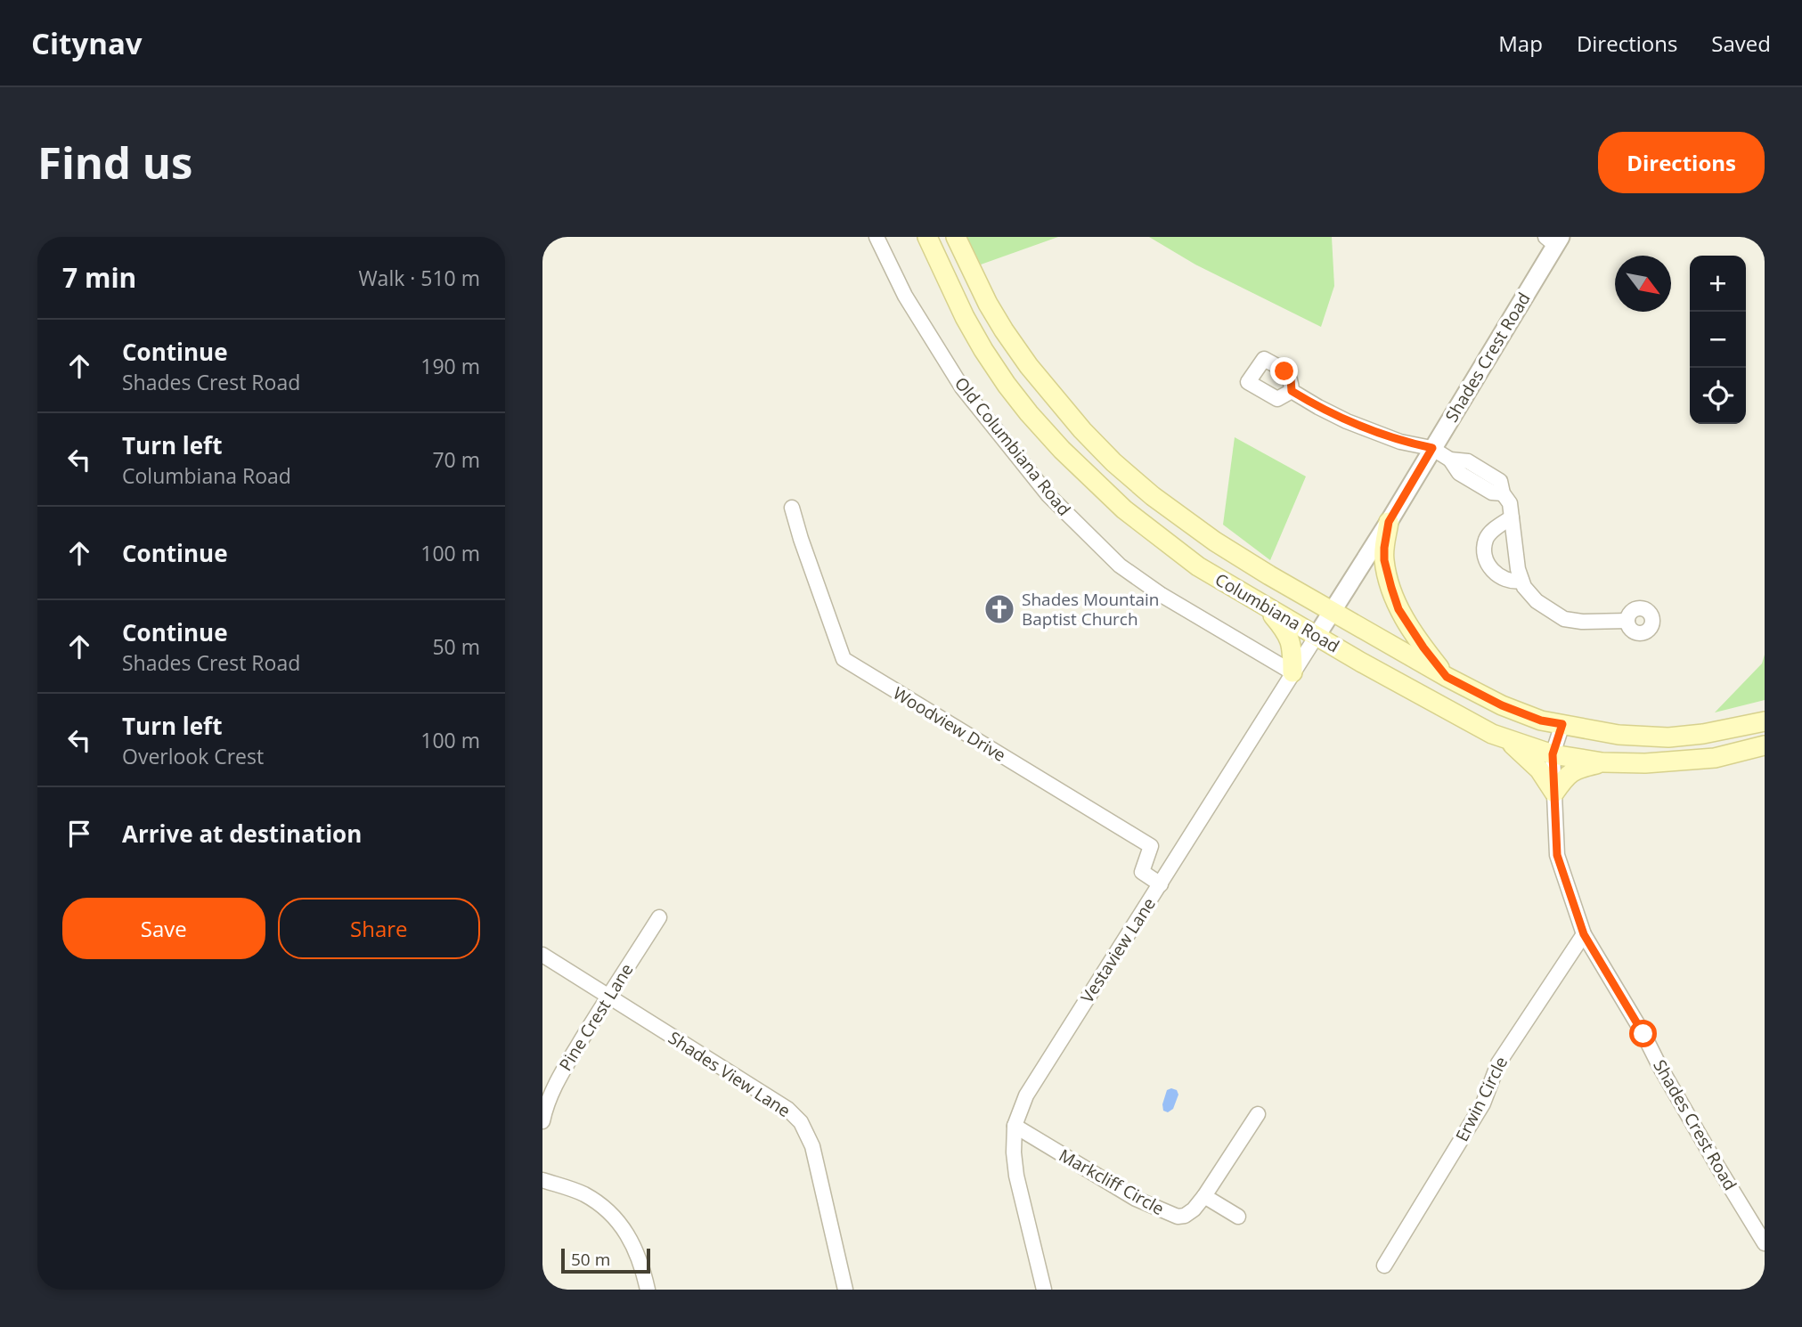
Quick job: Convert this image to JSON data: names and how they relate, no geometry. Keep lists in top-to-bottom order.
{
  "streets": {
    "main road": ["Columbiana Road"],
    "street": [
      "Shades Crest Road",
      "Old Columbiana Road",
      "Woodview Drive",
      "Vestaview Lane",
      "Pine Crest Lane",
      "Shades View Lane",
      "Erwin Circle",
      "Markcliff Circle"
    ]
  },
  "crossings": [
    ["Shades Crest Road", "Columbiana Road"],
    ["Shades Crest Road", "Vestaview Lane"],
    ["Shades Crest Road", "Erwin Circle"],
    ["Old Columbiana Road", "Vestaview Lane"],
    ["Columbiana Road", "Vestaview Lane"],
    ["Woodview Drive", "Vestaview Lane"],
    ["Vestaview Lane", "Markcliff Circle"],
    ["Pine Crest Lane", "Shades View Lane"]
  ],
  "places": {
    "church": ["Shades Mountain Baptist Church"]
  },
  "scale_bar": "50 m",
  "north": "bottom right",
  "page": {
    "header": "Citynav",
    "nav": ["Map", "Directions", "Saved"],
    "buttons": [
      "Directions",
      ["Save", "Share"]
    ],
    "title": "Find us",
    "heading": ["7 min", "Walk · 510 m"],
    "map_buttons": ["+", "−"],
    "list": [
      ["Continue", "Shades Crest Road", "190 m"],
      ["Turn left", "Columbiana Road", "70 m"],
      ["Continue", "100 m"],
      ["Continue", "Shades Crest Road", "50 m"],
      ["Turn left", "Overlook Crest", "100 m"],
      "Arrive at destination"
    ],
    "scale": "50 m"
  }
}
